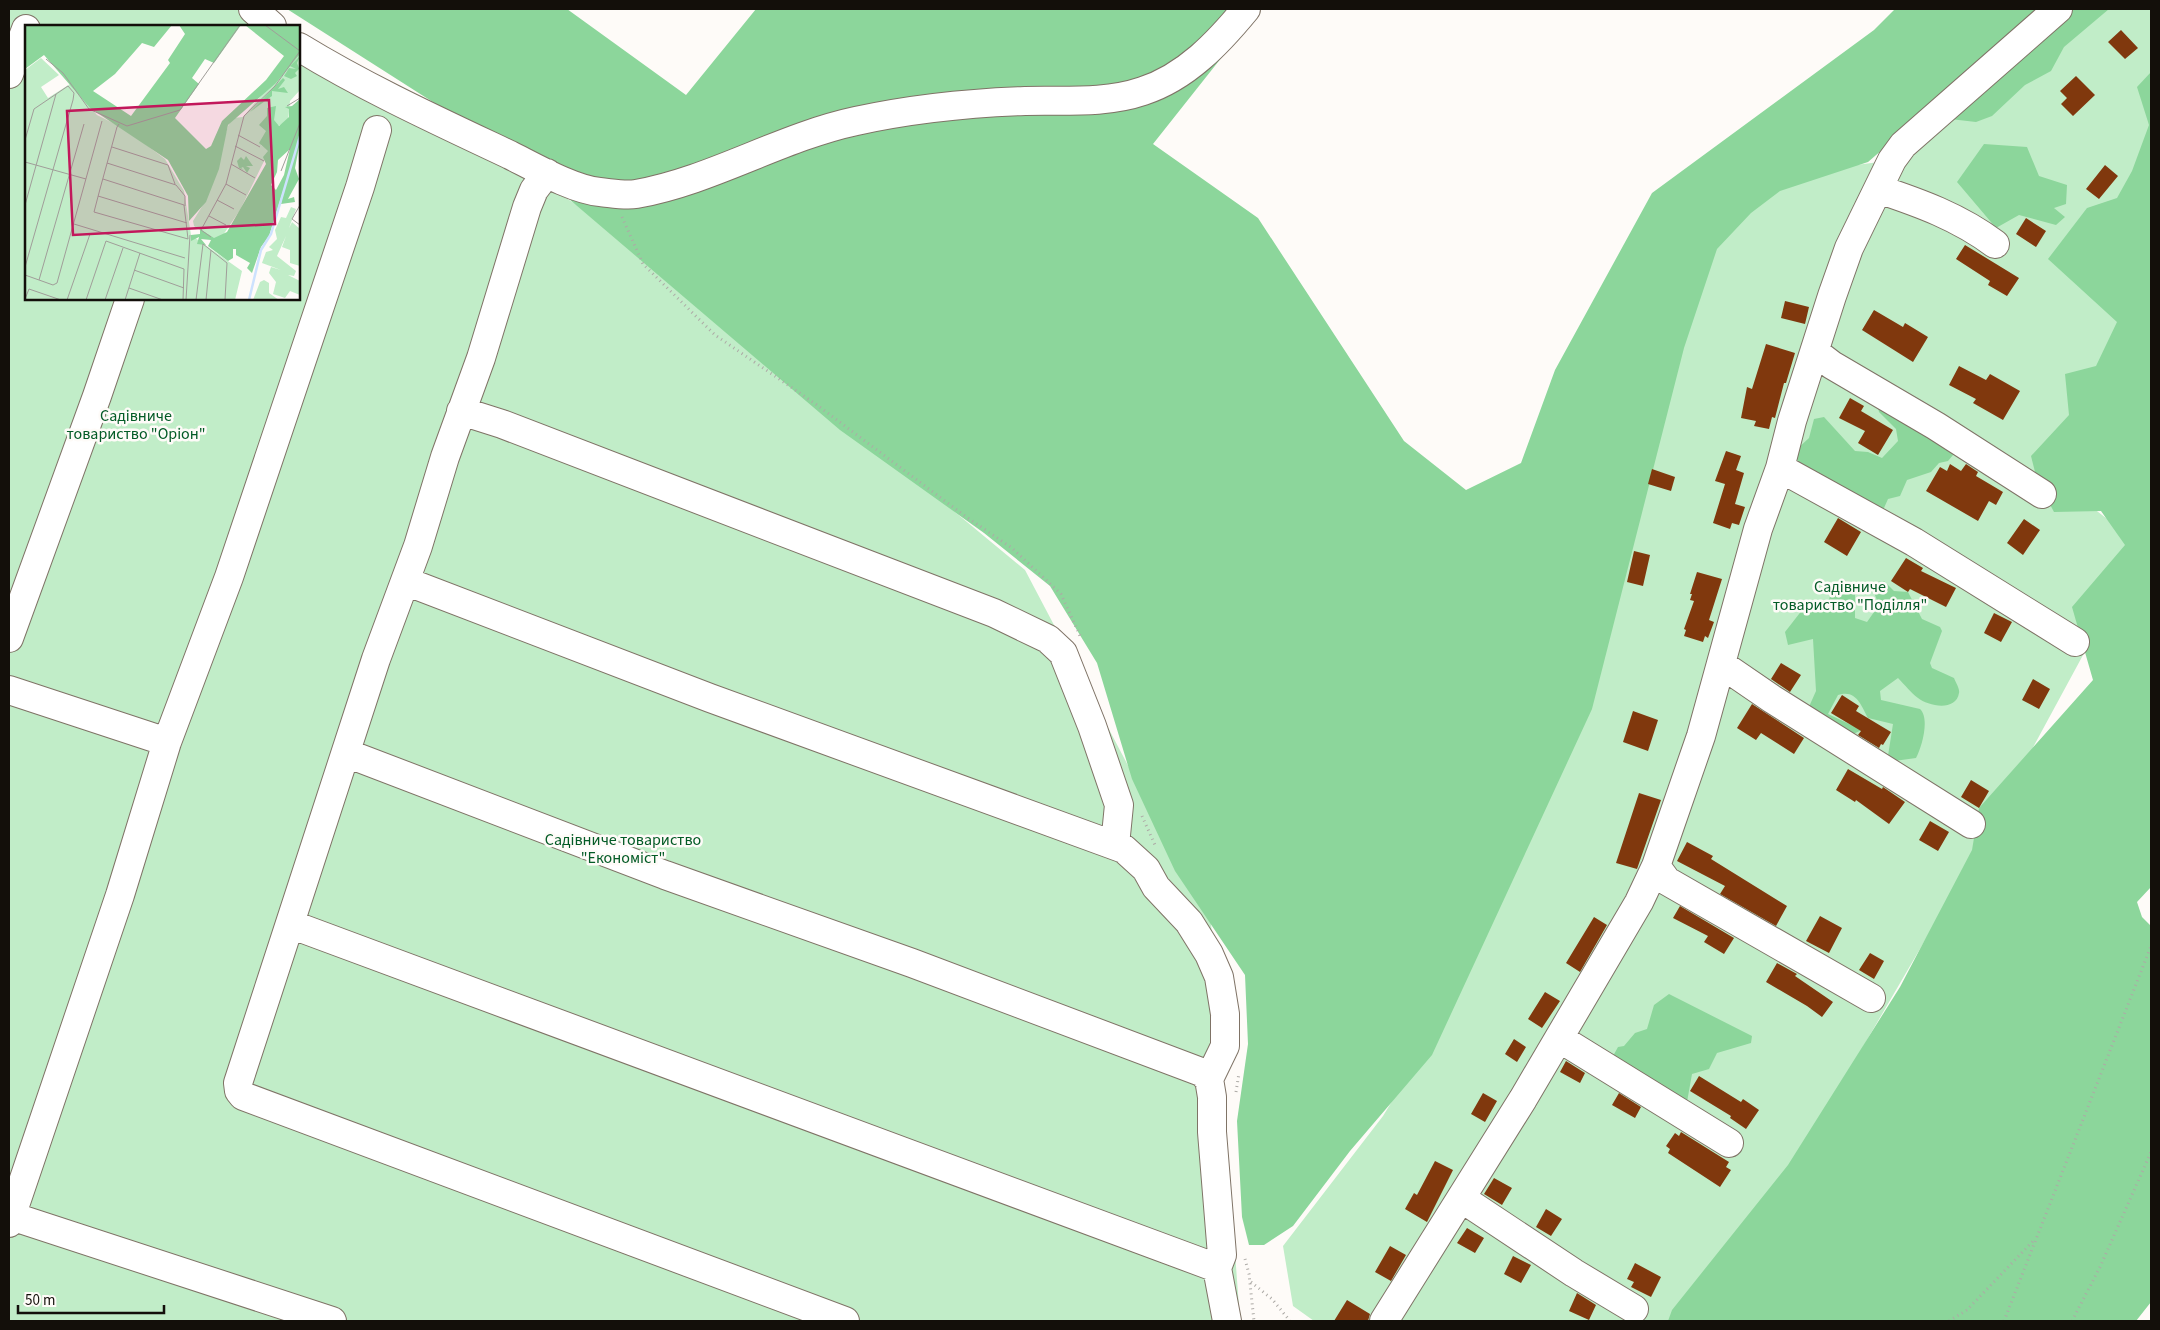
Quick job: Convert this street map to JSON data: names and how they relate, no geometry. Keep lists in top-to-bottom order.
{
  "parks": ["Садівниче товариство \"Оріон\"", "Садівниче товариство \"Поділля\"", "Садівниче товариство \"Економіст\""],
  "scale_bar": "50 m"
}
